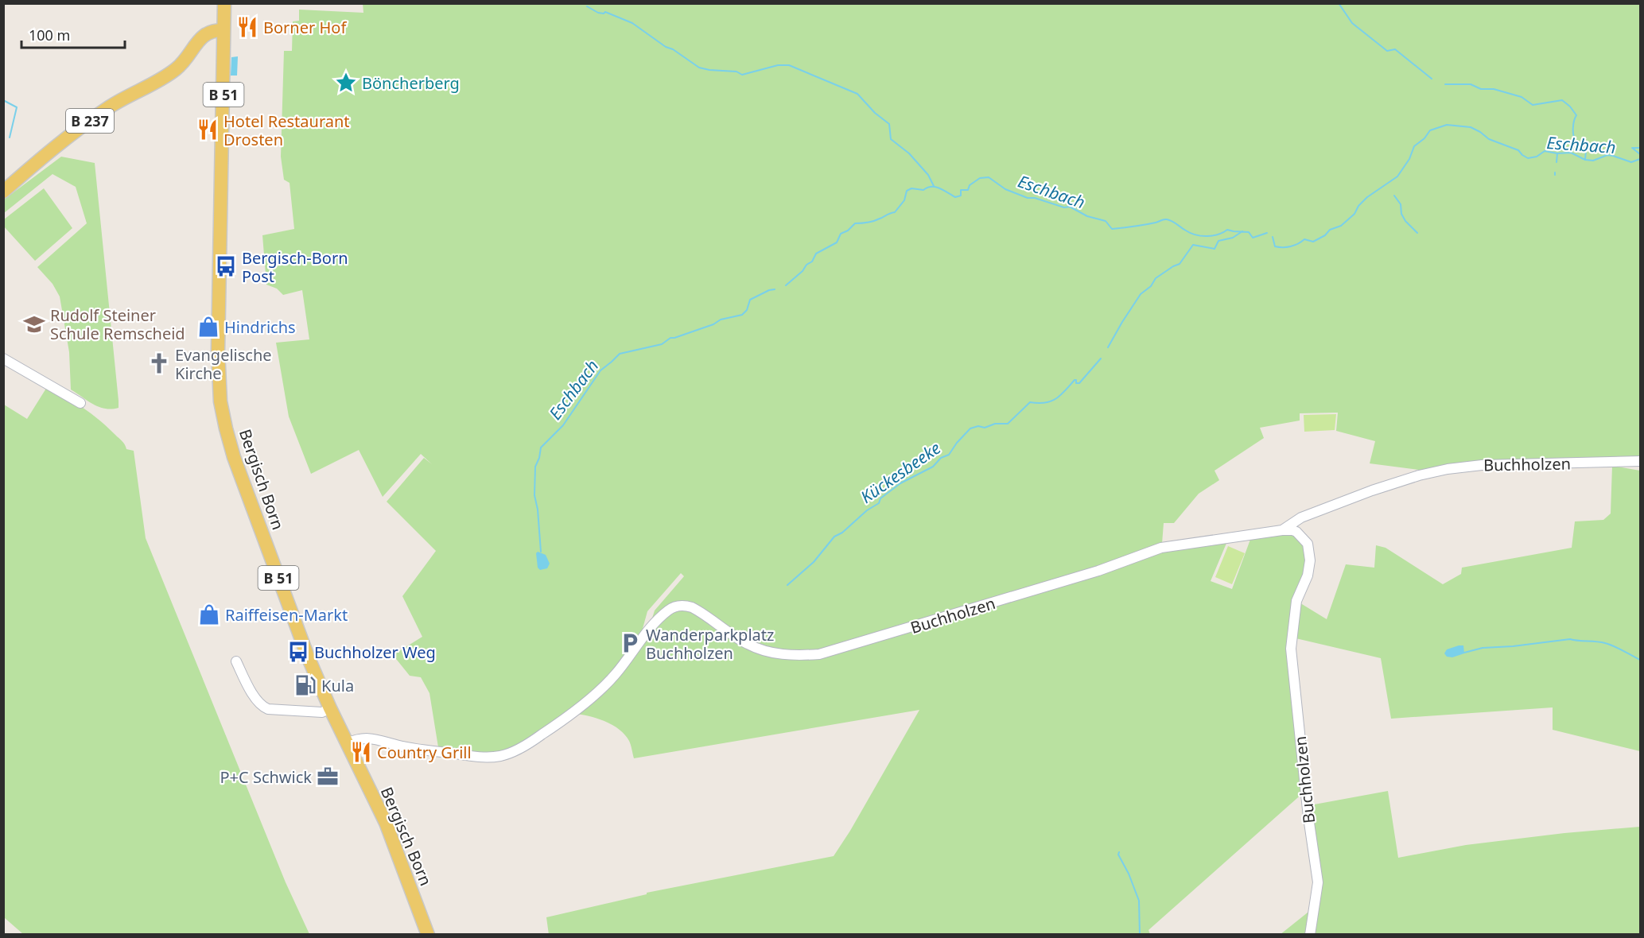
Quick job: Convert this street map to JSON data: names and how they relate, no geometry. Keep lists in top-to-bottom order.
{
  "streets": {
    "main road": ["B 51", "B 237", "Bergisch Born"],
    "street": ["Buchholzen"]
  },
  "crossings": [
    ["B 237", "Bergisch Born"],
    ["Buchholzen", "Bergisch Born"]
  ],
  "water": ["Eschbach", "Kückesbeeke"],
  "places": {
    "restaurant": ["Borner Hof", "Hotel Restaurant Drosten", "Country Grill"],
    "place": ["Böncherberg"],
    "bus stop": ["Bergisch-Born Post", "Buchholzer Weg"],
    "school or university": ["Rudolf Steiner Schule Remscheid"],
    "shop": ["Hindrichs", "Raiffeisen-Markt"],
    "church": ["Evangelische Kirche"],
    "parking": ["Wanderparkplatz Buchholzen"],
    "fuel station": ["Kula"],
    "office": ["P+C Schwick"]
  },
  "scale_bar": "100 m"
}
